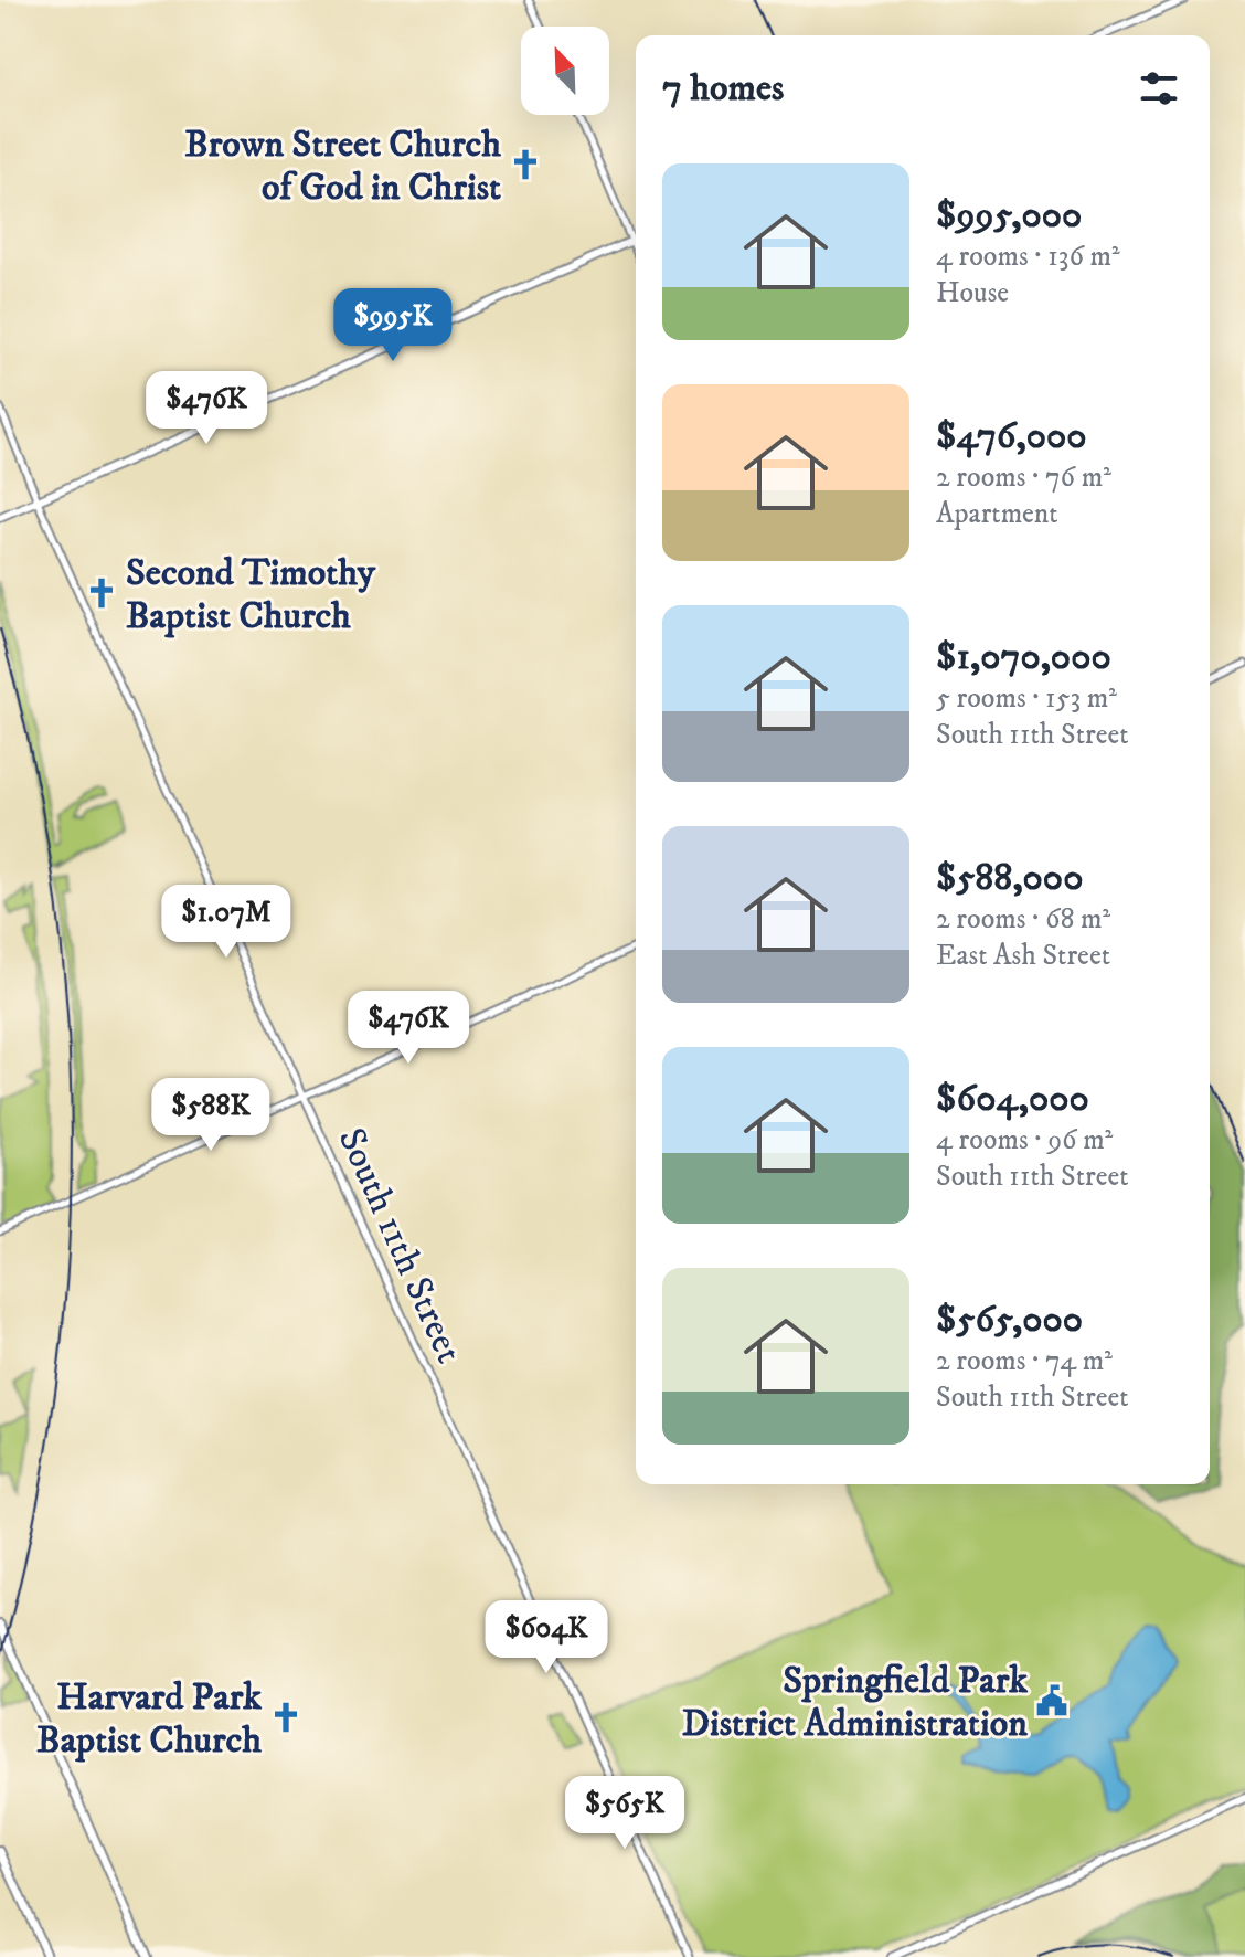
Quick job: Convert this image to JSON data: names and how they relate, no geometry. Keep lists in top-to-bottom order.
{
  "streets": {
    "street": ["South 11th Street"]
  },
  "places": {
    "church": ["Brown Street Church of God in Christ", "Second Timothy Baptist Church", "Harvard Park Baptist Church"],
    "public building": ["Springfield Park District Administration"]
  },
  "north": "top left",
  "page": {
    "heading": "7 homes",
    "list": [
      {
        "name": "$995,000",
        "note": "4 rooms · 136 m² · House"
      },
      {
        "name": "$476,000",
        "note": "2 rooms · 76 m² · Apartment"
      },
      {
        "name": "$1,070,000",
        "note": "5 rooms · 153 m² · South 11th Street"
      },
      {
        "name": "$588,000",
        "note": "2 rooms · 68 m² · East Ash Street"
      },
      {
        "name": "$604,000",
        "note": "4 rooms · 96 m² · South 11th Street"
      },
      {
        "name": "$565,000",
        "note": "2 rooms · 74 m² · South 11th Street"
      }
    ],
    "price": [
      "$995K",
      "$476K",
      "$1.07M",
      "$476K",
      "$588K",
      "$604K",
      "$565K"
    ]
  }
}
